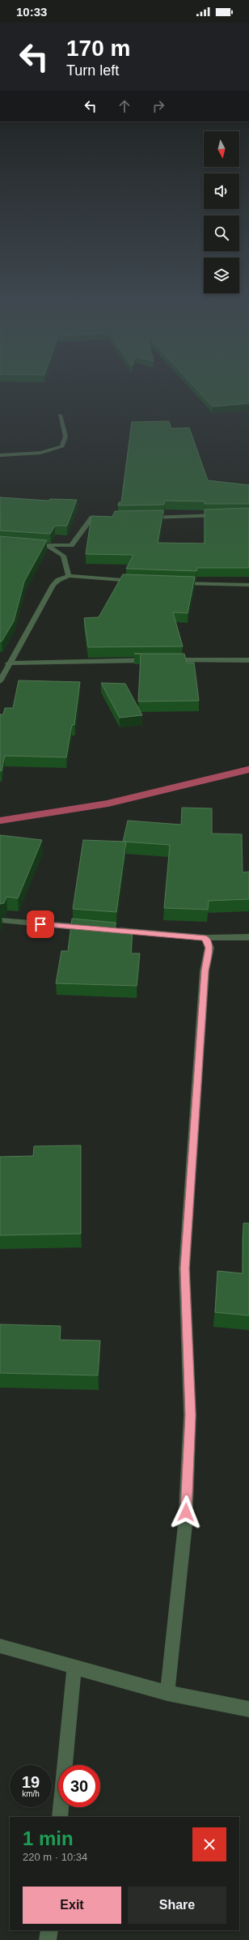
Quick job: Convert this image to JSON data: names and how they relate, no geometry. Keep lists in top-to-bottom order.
{
  "north": "bottom",
  "page": {
    "status": "10:33",
    "turn": ["170 m", "Turn left"],
    "speed": "19 km/h",
    "limit": "30",
    "heading": ["1 min", "220 m · 10:34"],
    "buttons": ["Exit", "Share"]
  }
}
